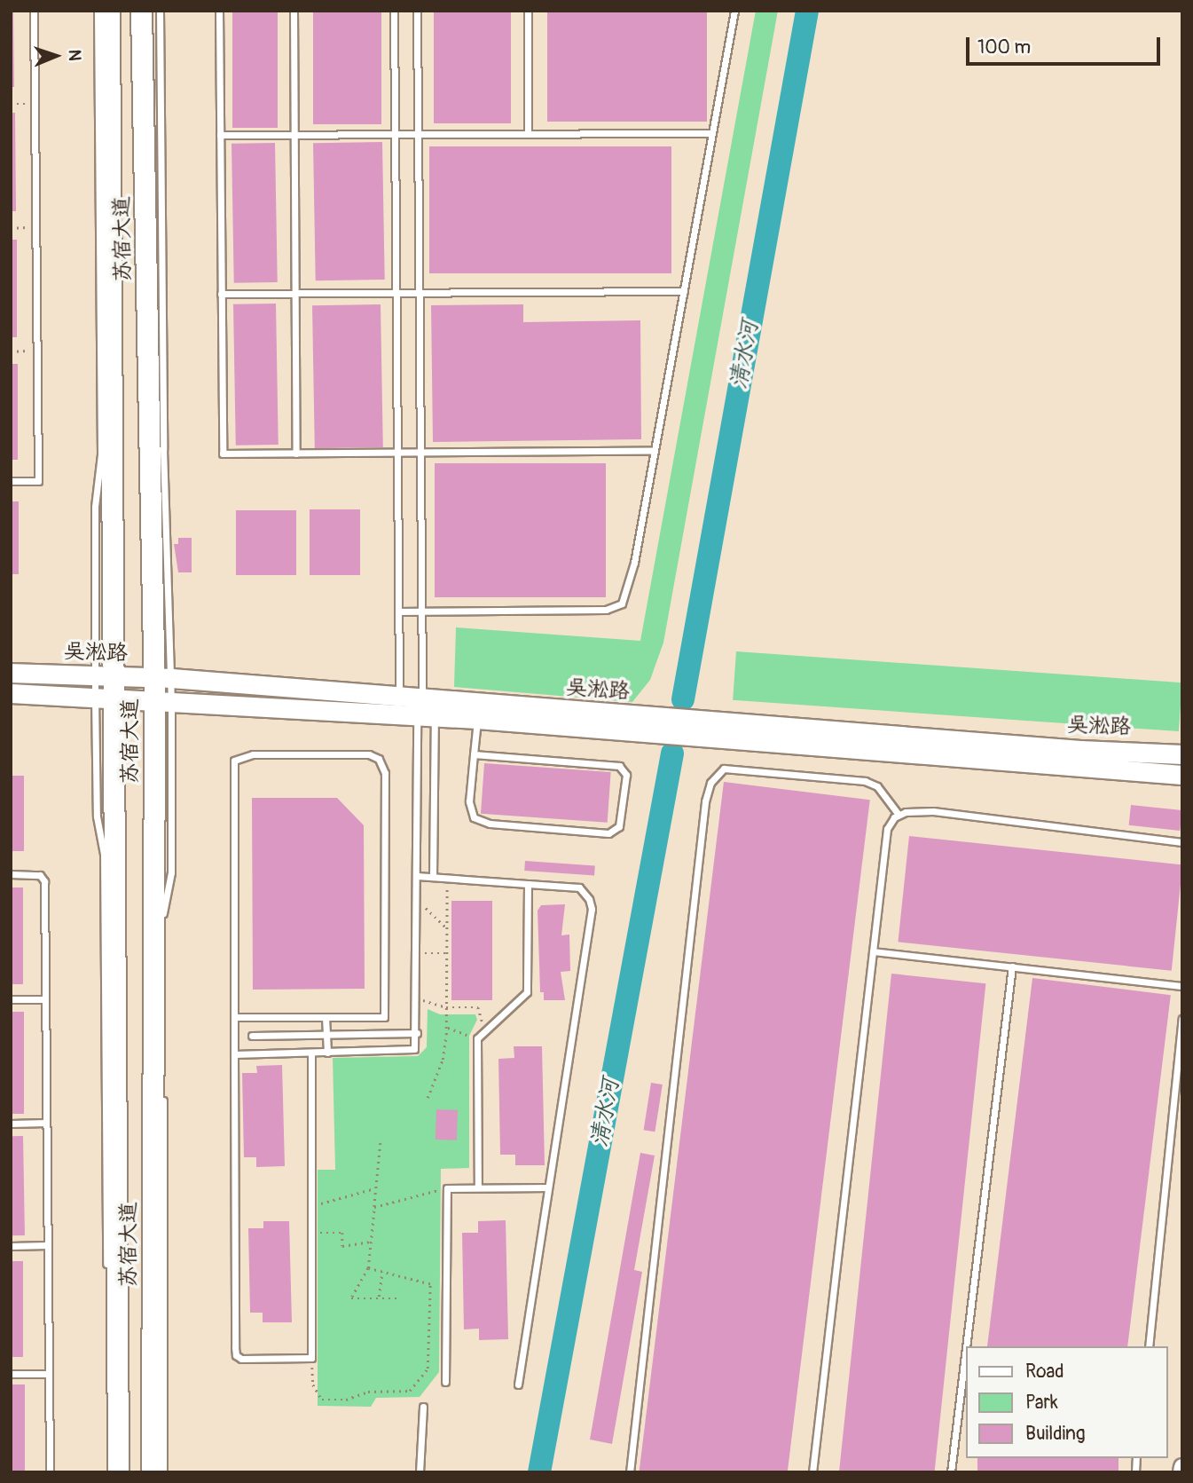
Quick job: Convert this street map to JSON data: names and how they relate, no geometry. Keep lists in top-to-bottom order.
{
  "streets": {
    "main road": ["苏宿大道", "吴淞路"]
  },
  "crossings": [
    ["苏宿大道", "吴淞路"]
  ],
  "water": ["清水河"],
  "legend": ["Road", "Park", "Building"],
  "scale_bar": "100 m",
  "north": "right"
}
